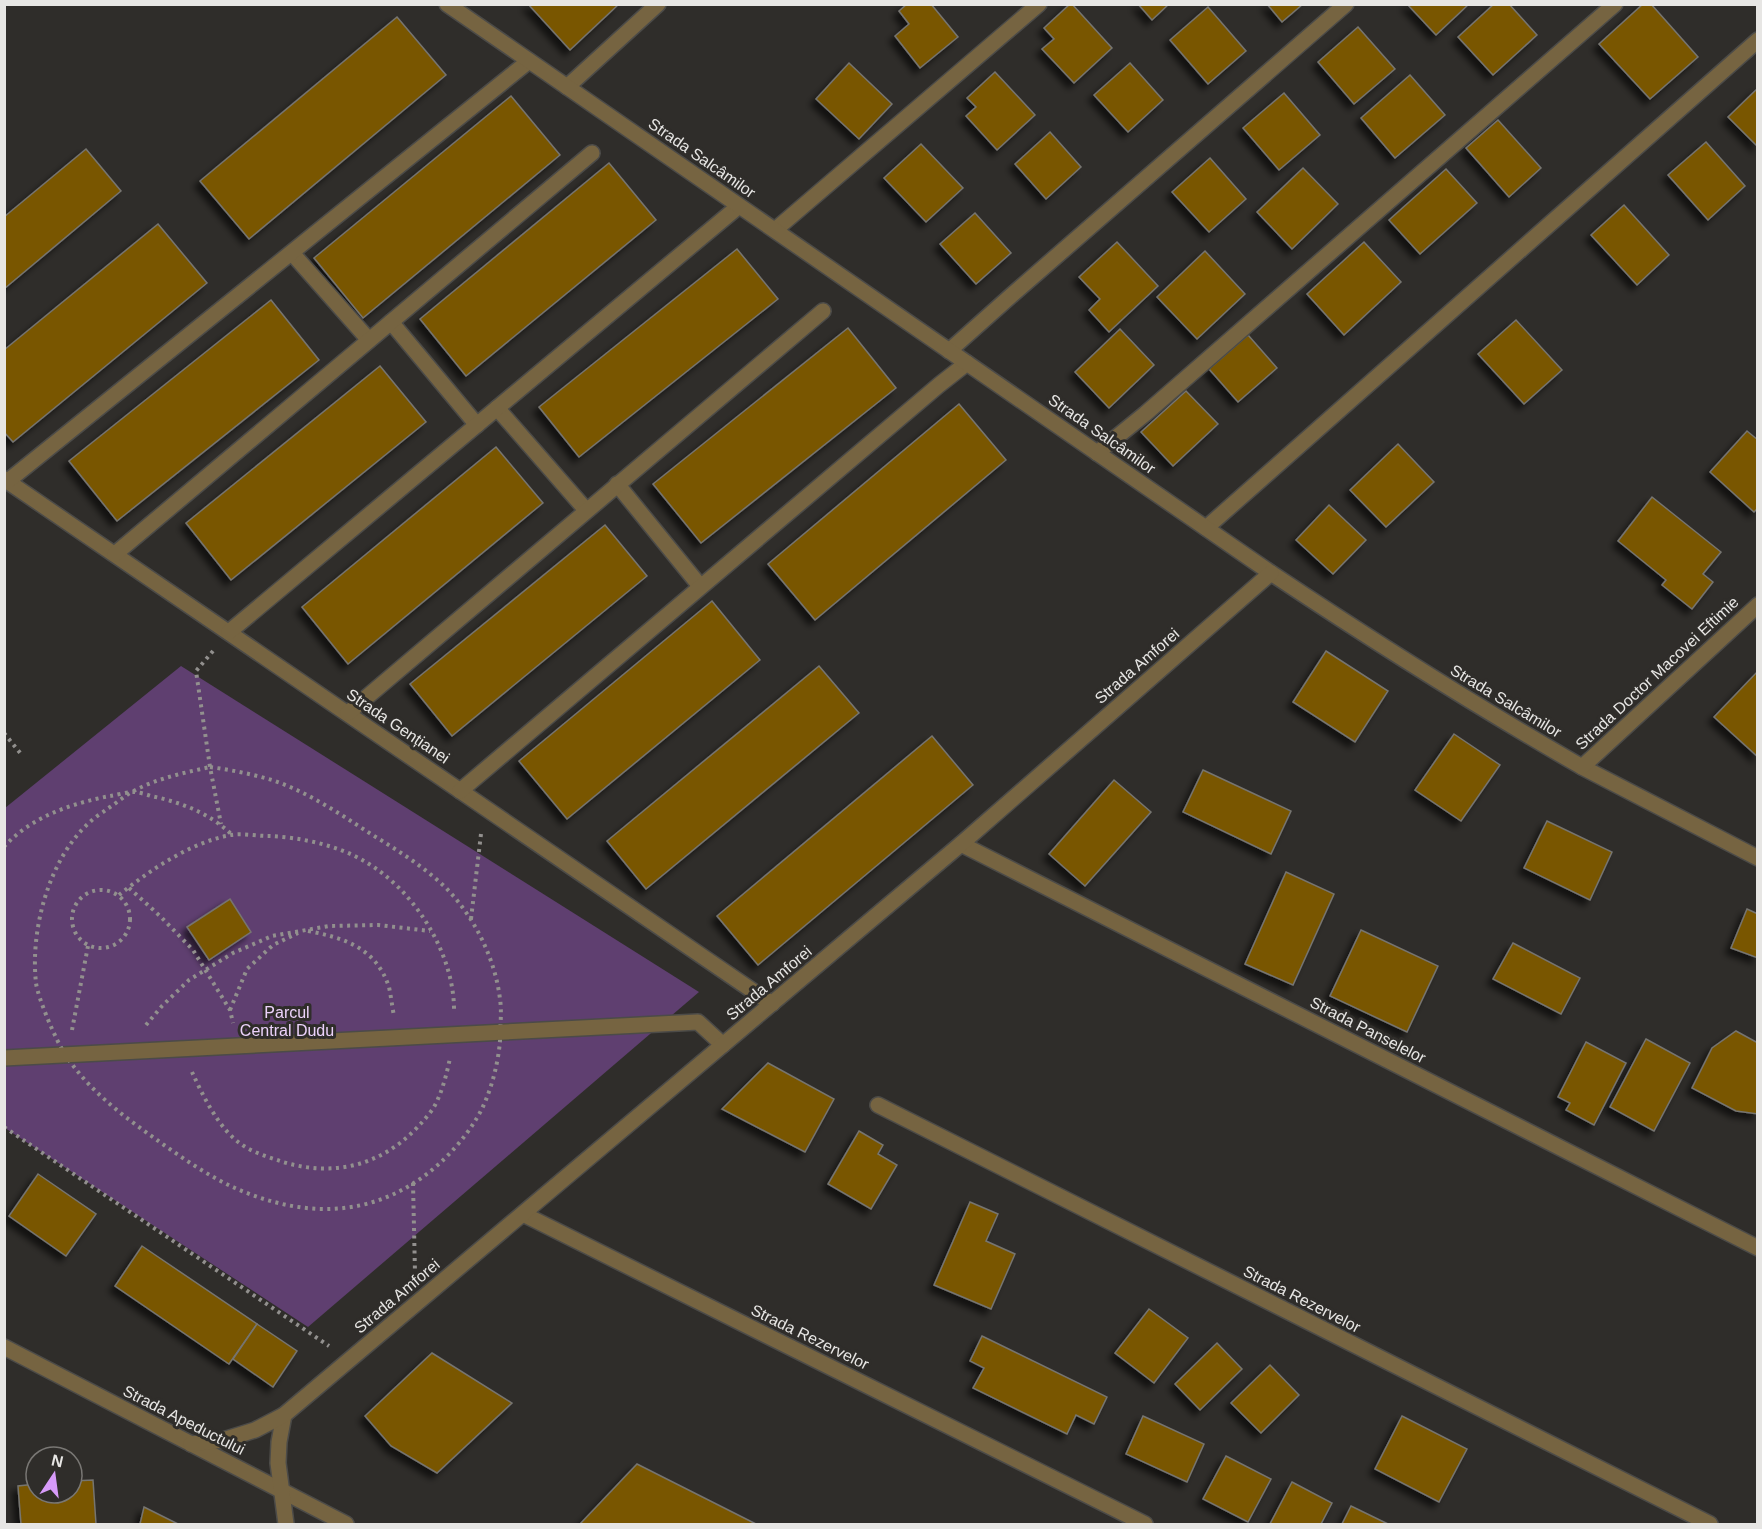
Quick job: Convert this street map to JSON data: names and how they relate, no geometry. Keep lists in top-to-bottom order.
{
  "streets": {
    "street": [
      "Strada Salcâmilor",
      "Strada Amforei",
      "Strada Doctor Macovei Eftimie",
      "Strada Gențianei",
      "Strada Panselelor",
      "Strada Rezervelor",
      "Strada Apeductului"
    ]
  },
  "crossings": [
    ["Strada Salcâmilor", "Strada Amforei"],
    ["Strada Salcâmilor", "Strada Doctor Macovei Eftimie"],
    ["Strada Amforei", "Strada Gențianei"],
    ["Strada Amforei", "Strada Panselelor"],
    ["Strada Amforei", "Strada Rezervelor"],
    ["Strada Amforei", "Strada Apeductului"]
  ],
  "parks": ["Parcul Central Dudu"],
  "north": "top"
}
